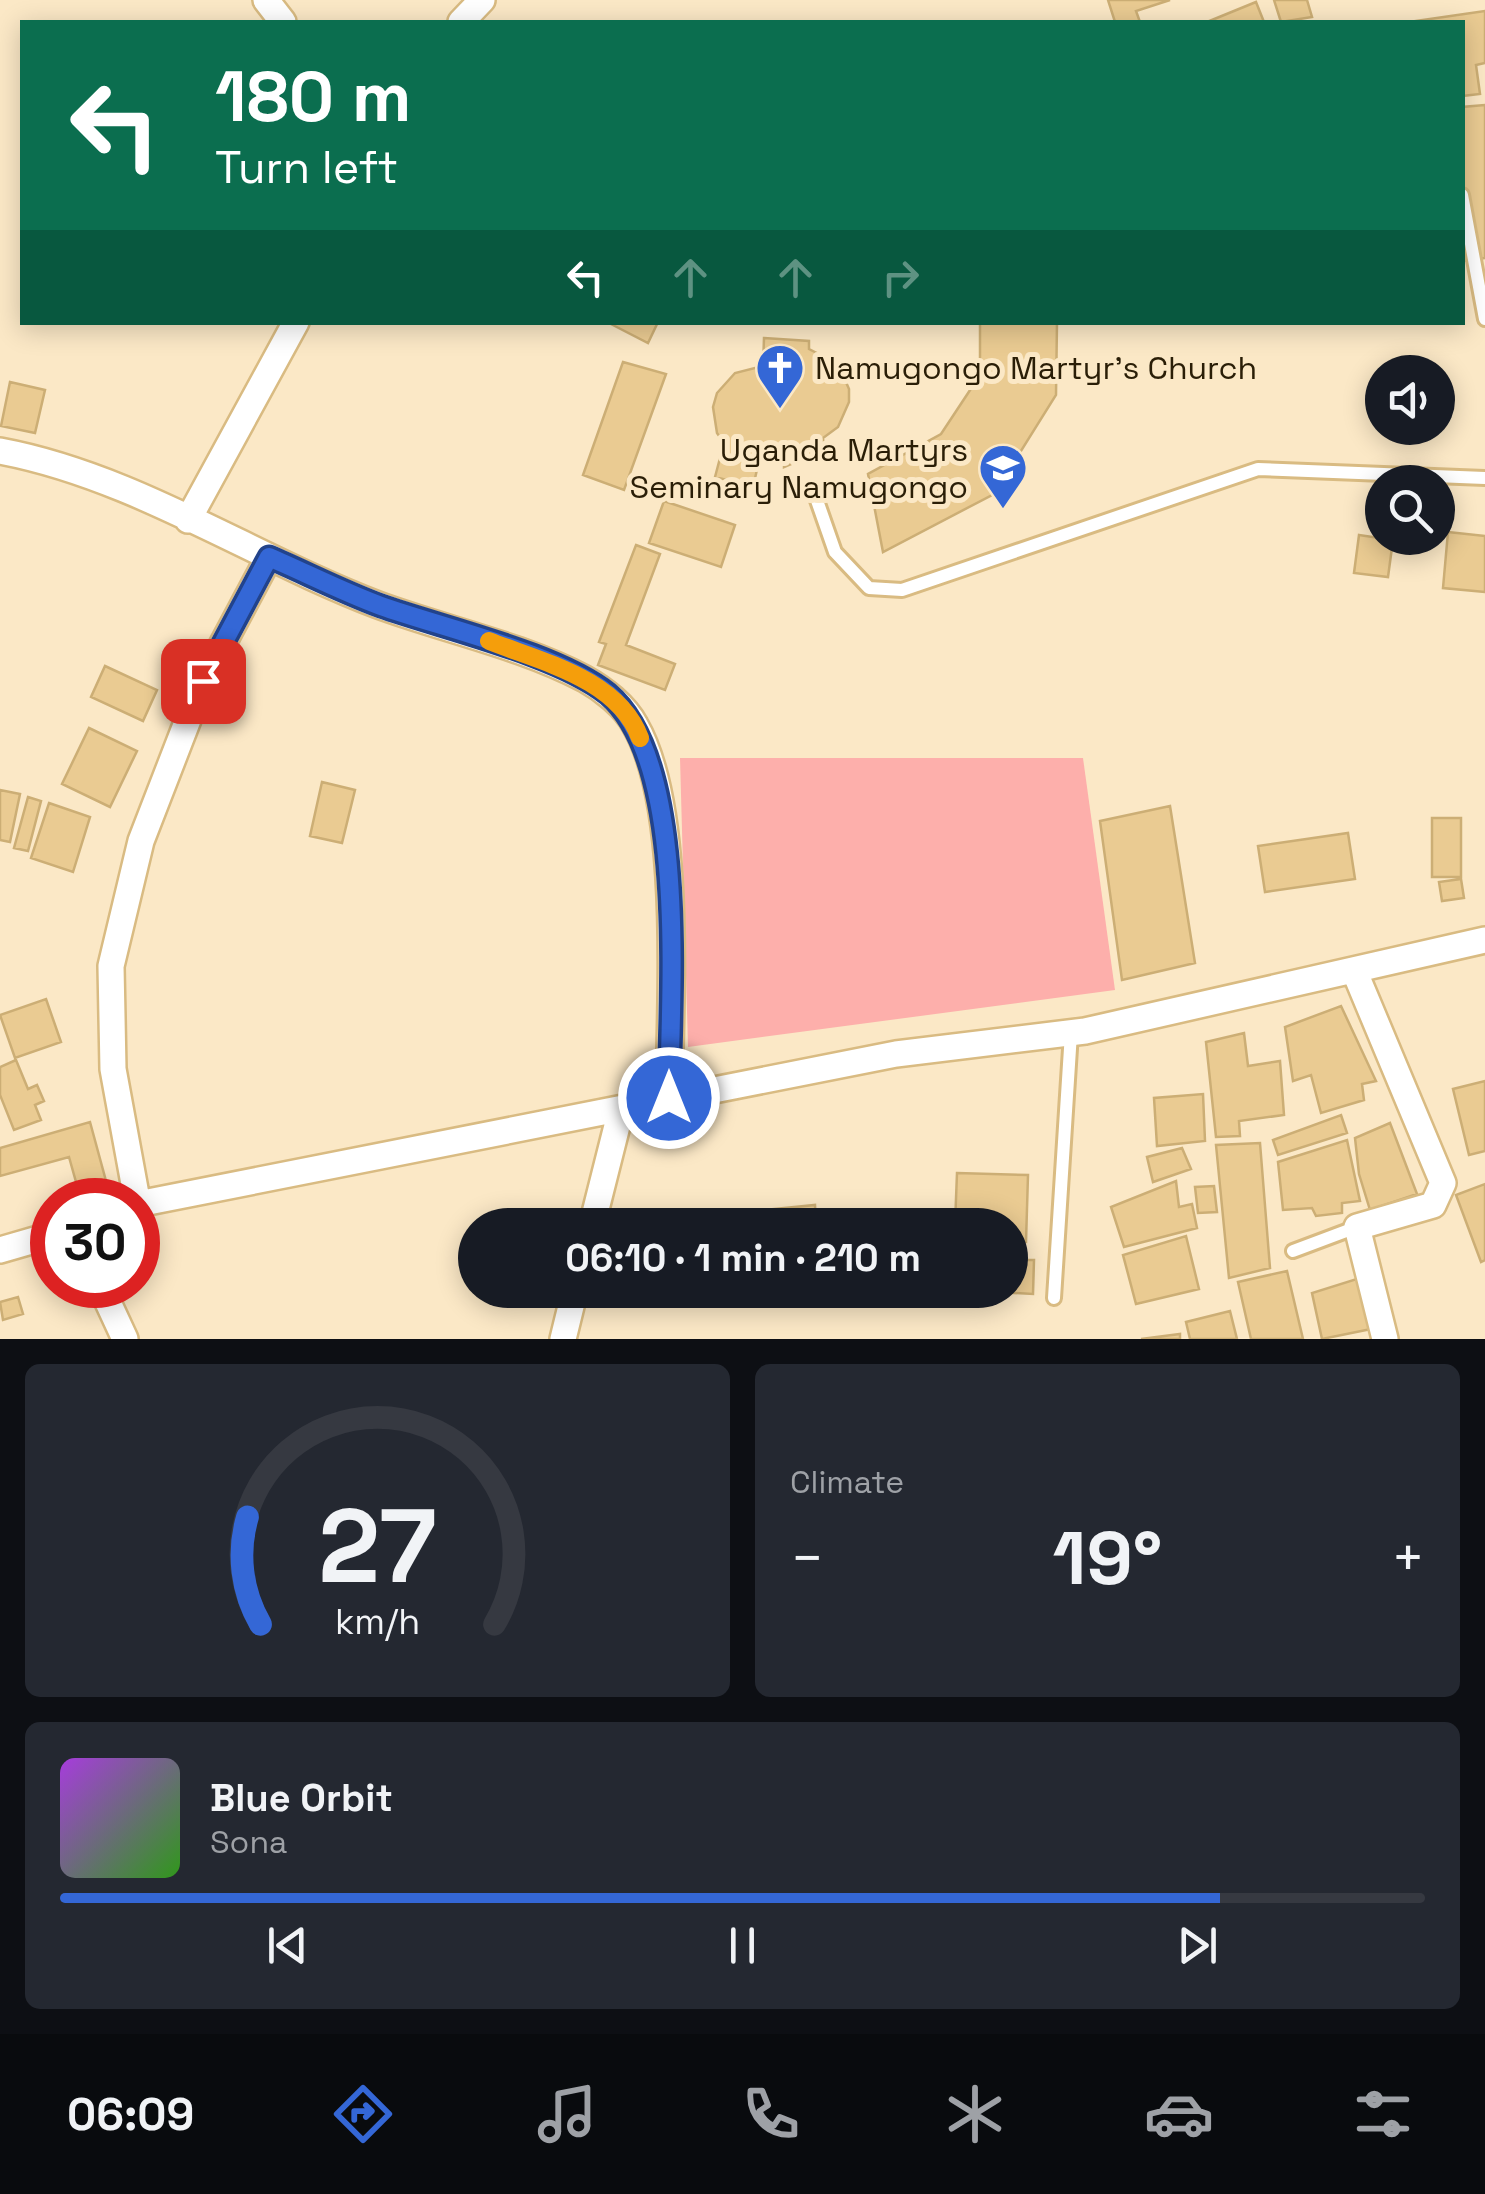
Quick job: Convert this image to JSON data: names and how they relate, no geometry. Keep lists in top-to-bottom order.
{
  "places": {
    "church": ["Namugongo Martyr's Church"],
    "school or university": ["Uganda Martyrs Seminary Namugongo"]
  },
  "page": {
    "turn": ["180 m", "Turn left"],
    "limit": "30",
    "trip": "06:10 · 1 min · 210 m",
    "tile": "Climate",
    "heat": ["−", "19°", "+"],
    "song": ["Blue Orbit", "Sona"],
    "tabs": "06:09",
    "gauge": ["27", "km/h"]
  }
}
